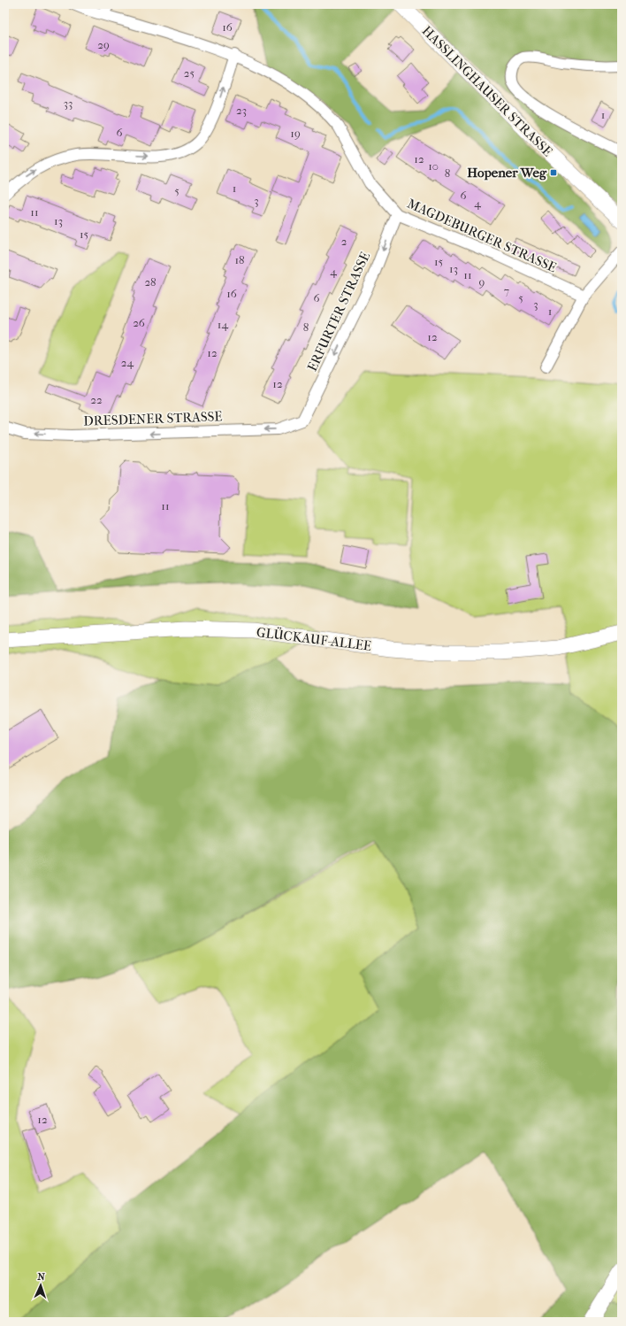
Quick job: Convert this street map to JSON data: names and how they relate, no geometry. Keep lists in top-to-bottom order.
{
  "streets": {
    "main road": ["HASSLINGHAUSER STRASSE", "GLÜCKAUF-ALLEE"],
    "street": ["MAGDEBURGER STRASSE", "ERFURTER STRASSE", "DRESDENER STRASSE"]
  },
  "crossings": [
    ["MAGDEBURGER STRASSE", "ERFURTER STRASSE"],
    ["ERFURTER STRASSE", "DRESDENER STRASSE"]
  ],
  "one_way": ["ERFURTER STRASSE", "DRESDENER STRASSE"],
  "places": {
    "transit": ["Hopener Weg"]
  },
  "house_numbers": [
    "16",
    "29",
    "25",
    "33",
    "23",
    "1",
    "6",
    "19",
    "12",
    "10",
    "8",
    "1",
    "5",
    "6",
    "3",
    "4",
    "11",
    "13",
    "15",
    "2",
    "18",
    "15",
    "13",
    "4",
    "11",
    "28",
    "9",
    "7",
    "16",
    "6",
    "5",
    "3",
    "1",
    "26",
    "14",
    "8",
    "12",
    "12",
    "24",
    "12",
    "22",
    "11",
    "12"
  ],
  "north": "top"
}
